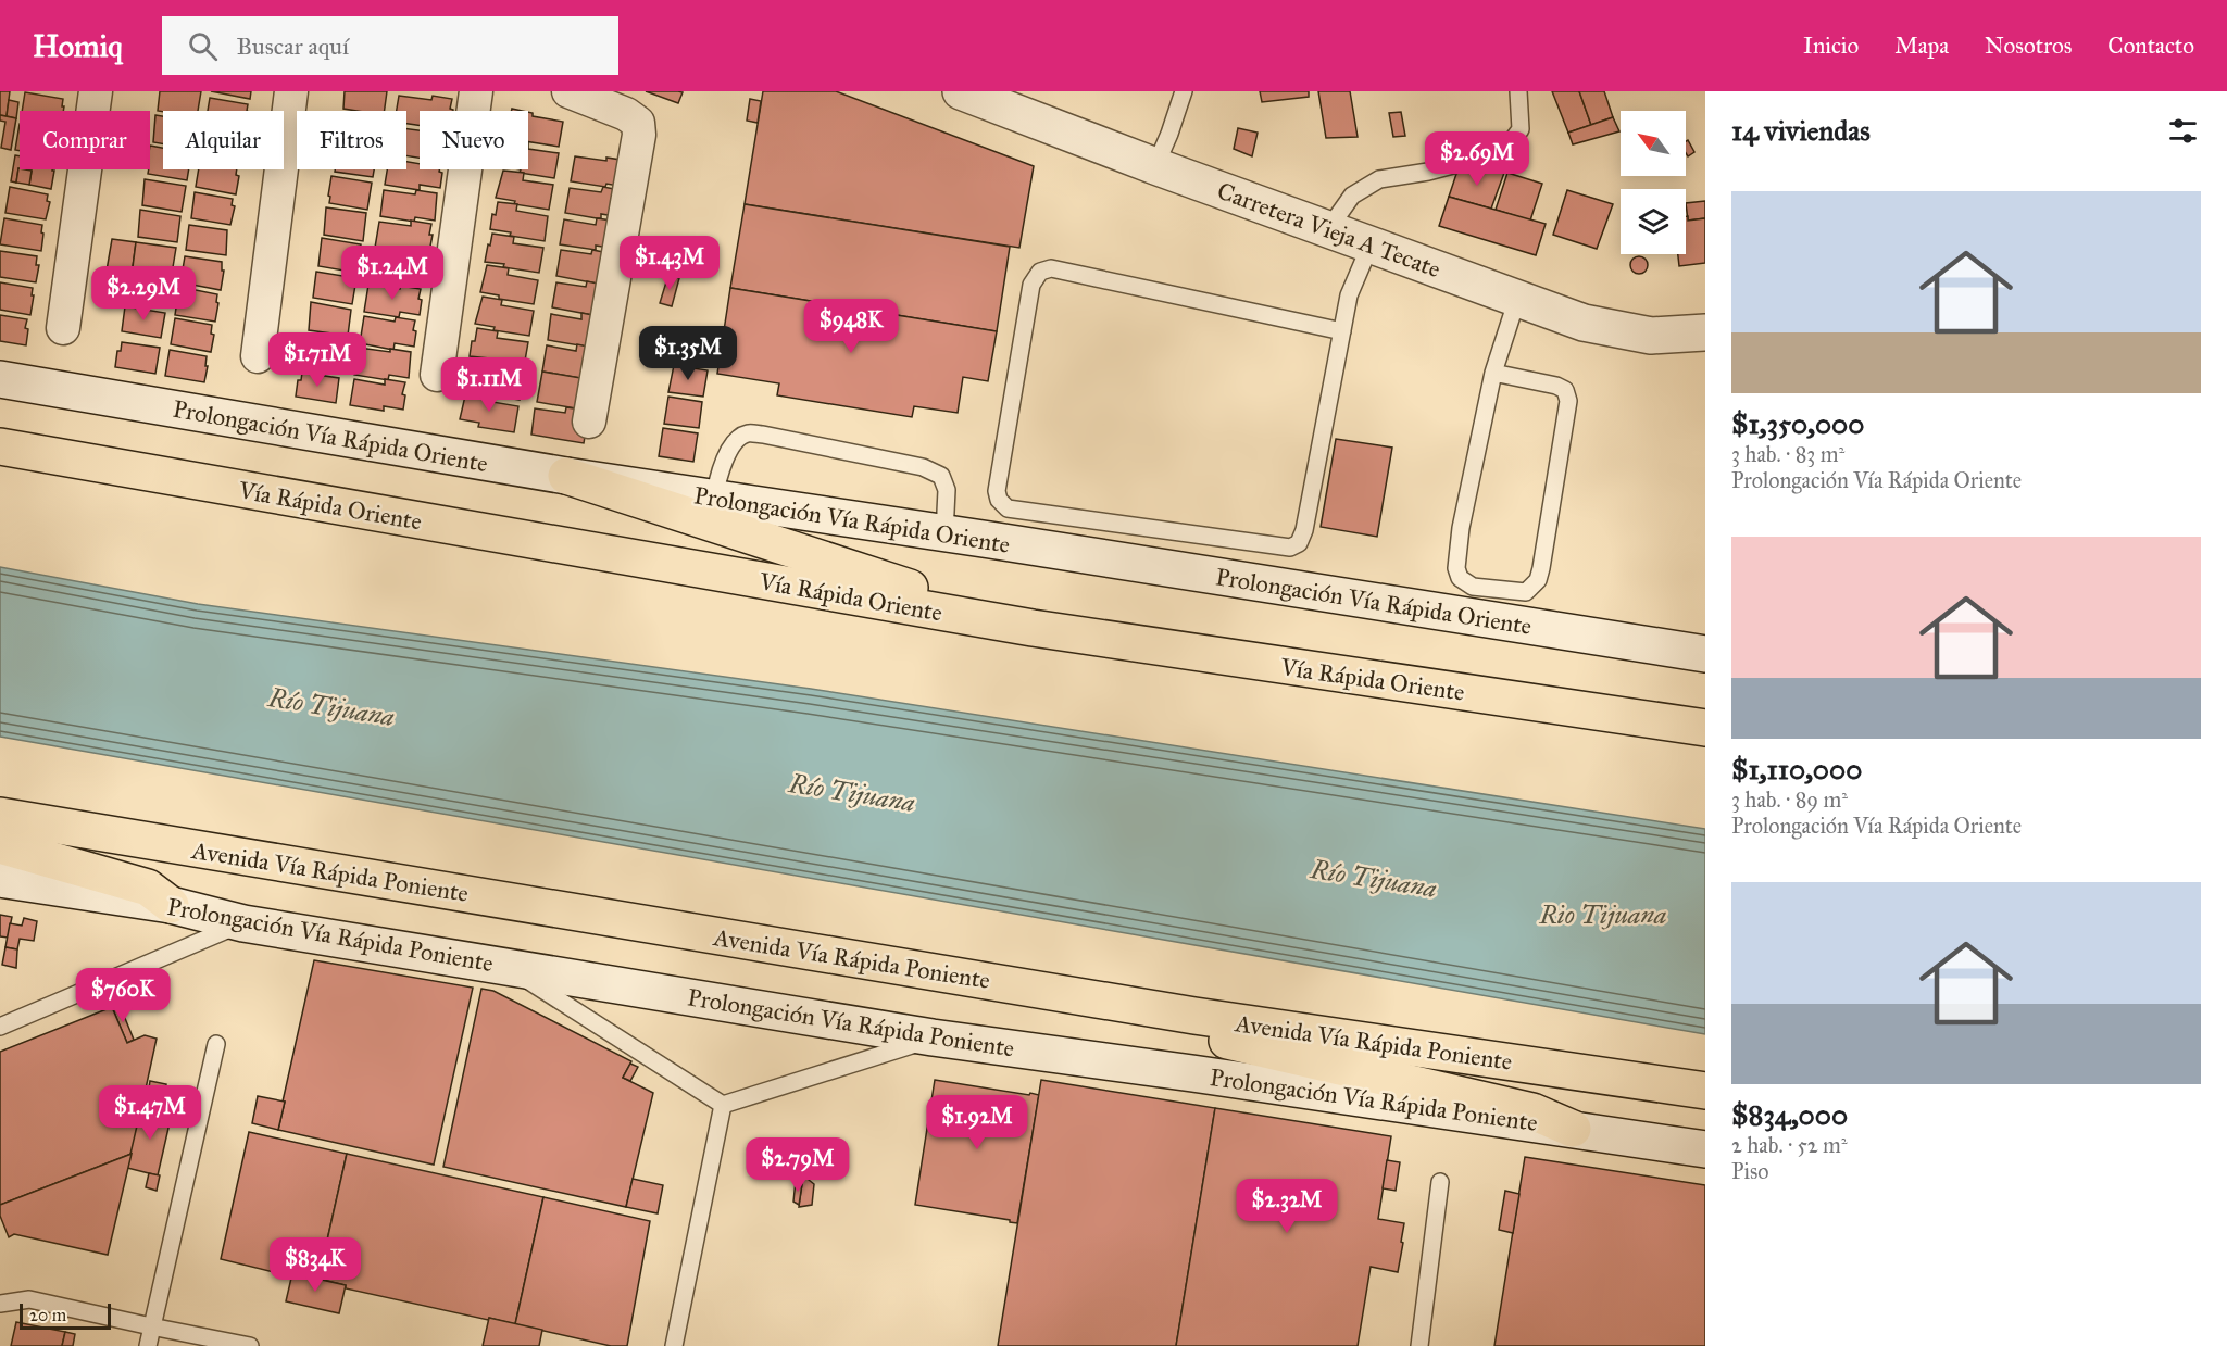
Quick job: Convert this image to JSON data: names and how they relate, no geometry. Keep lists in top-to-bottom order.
{
  "streets": {
    "highway": ["Vía Rápida Oriente", "Avenida Vía Rápida Poniente"],
    "main road": ["Carretera Vieja A Tecate", "Prolongación Vía Rápida Oriente", "Prolongación Vía Rápida Poniente"]
  },
  "water": ["Río Tijuana", "Rio Tijuana"],
  "scale_bar": "20 m",
  "north": "top left",
  "page": {
    "header": "Homiq",
    "search": "Buscar aquí",
    "nav": [
      "Inicio",
      "Mapa",
      "Nosotros",
      "Contacto"
    ],
    "heading": "14 viviendas",
    "chip": [
      "Comprar",
      "Alquilar",
      "Filtros",
      "Nuevo"
    ],
    "price": [
      "$2.69M",
      "$1.43M",
      "$1.24M",
      "$2.29M",
      "$948K",
      "$1.35M",
      "$1.71M",
      "$1.11M",
      "$760K",
      "$1.47M",
      "$1.92M",
      "$2.79M",
      "$2.32M",
      "$834K"
    ],
    "list": [
      {
        "name": "$1,350,000",
        "note": "3 hab. · 83 m² · Prolongación Vía Rápida Oriente"
      },
      {
        "name": "$1,110,000",
        "note": "3 hab. · 89 m² · Prolongación Vía Rápida Oriente"
      },
      {
        "name": "$834,000",
        "note": "2 hab. · 52 m² · Piso"
      }
    ],
    "scale": "20 m"
  }
}
